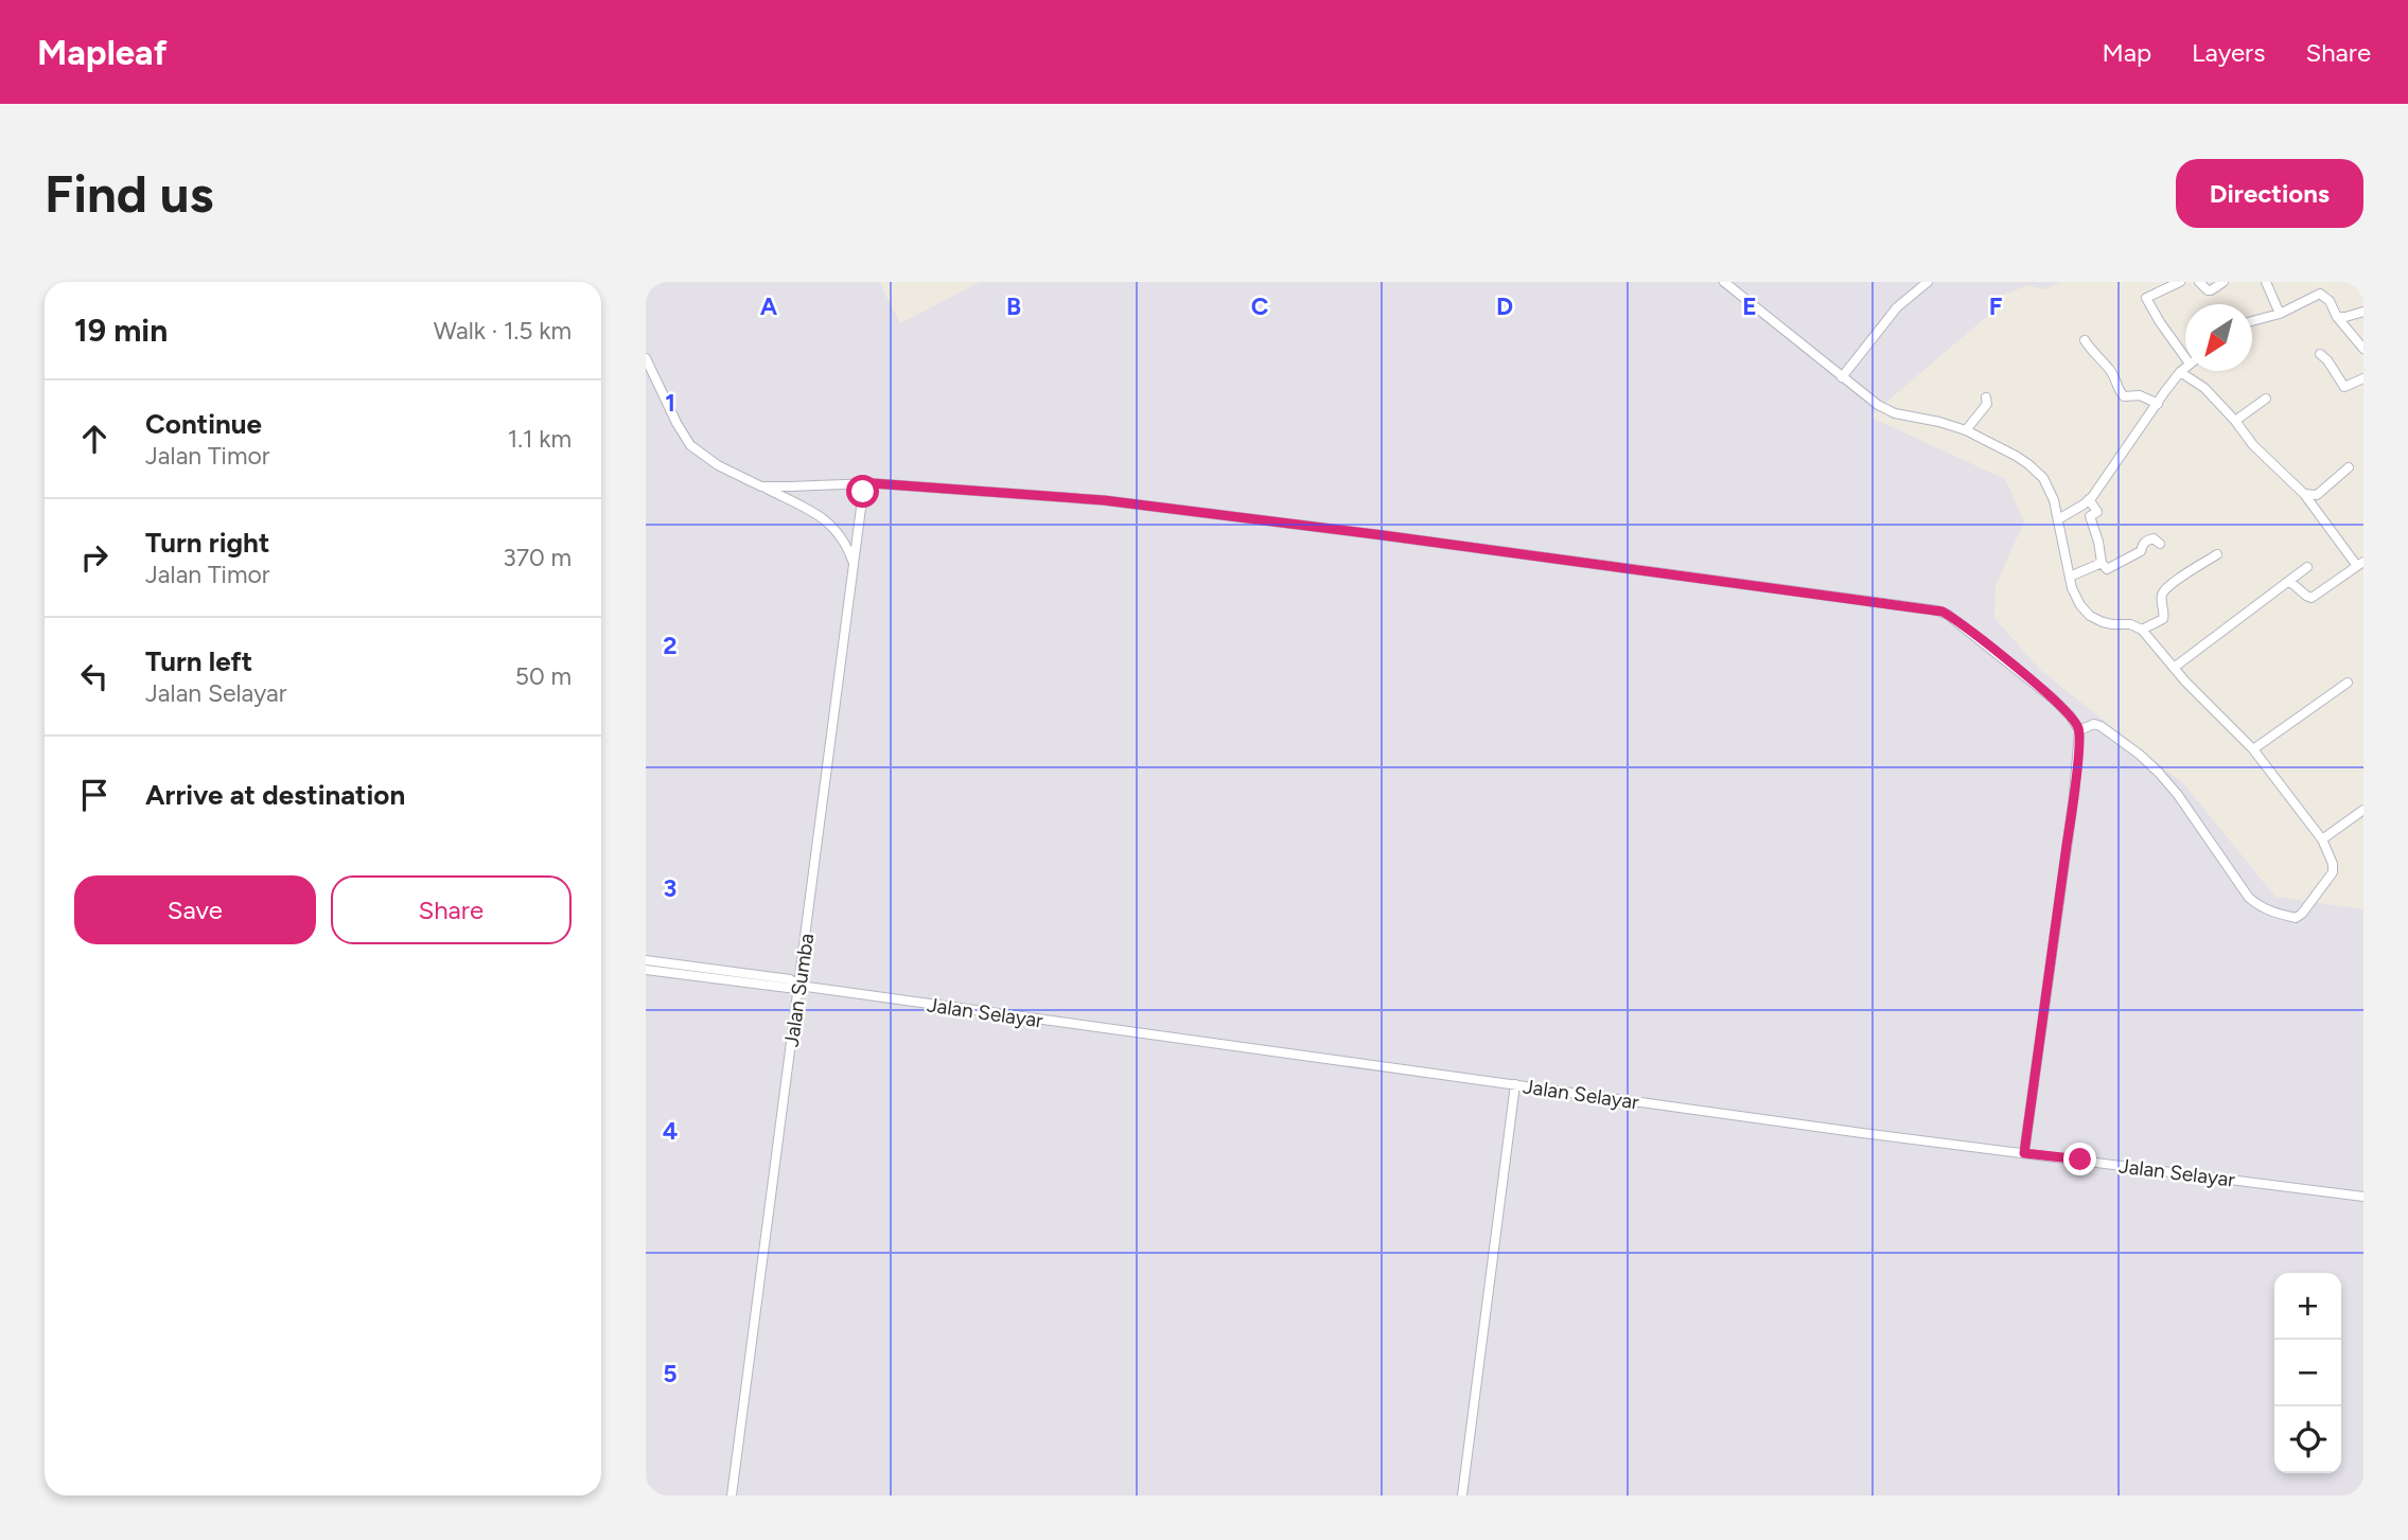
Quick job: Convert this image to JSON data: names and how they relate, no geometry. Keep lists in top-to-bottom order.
{
  "streets": {
    "street": ["Jalan Sumba", "Jalan Selayar"]
  },
  "crossings": [
    ["Jalan Sumba", "Jalan Selayar"]
  ],
  "north": "bottom left",
  "page": {
    "header": "Mapleaf",
    "nav": ["Map", "Layers", "Share"],
    "buttons": [
      "Directions",
      ["Save", "Share"]
    ],
    "title": "Find us",
    "heading": ["19 min", "Walk · 1.5 km"],
    "list": [
      ["Continue", "Jalan Timor", "1.1 km"],
      ["Turn right", "Jalan Timor", "370 m"],
      ["Turn left", "Jalan Selayar", "50 m"],
      "Arrive at destination"
    ],
    "map_buttons": ["+", "−"]
  },
  "grid": {
    "columns": [
      "A",
      "B",
      "C",
      "D",
      "E",
      "F"
    ],
    "rows": [
      "1",
      "2",
      "3",
      "4",
      "5"
    ]
  }
}
